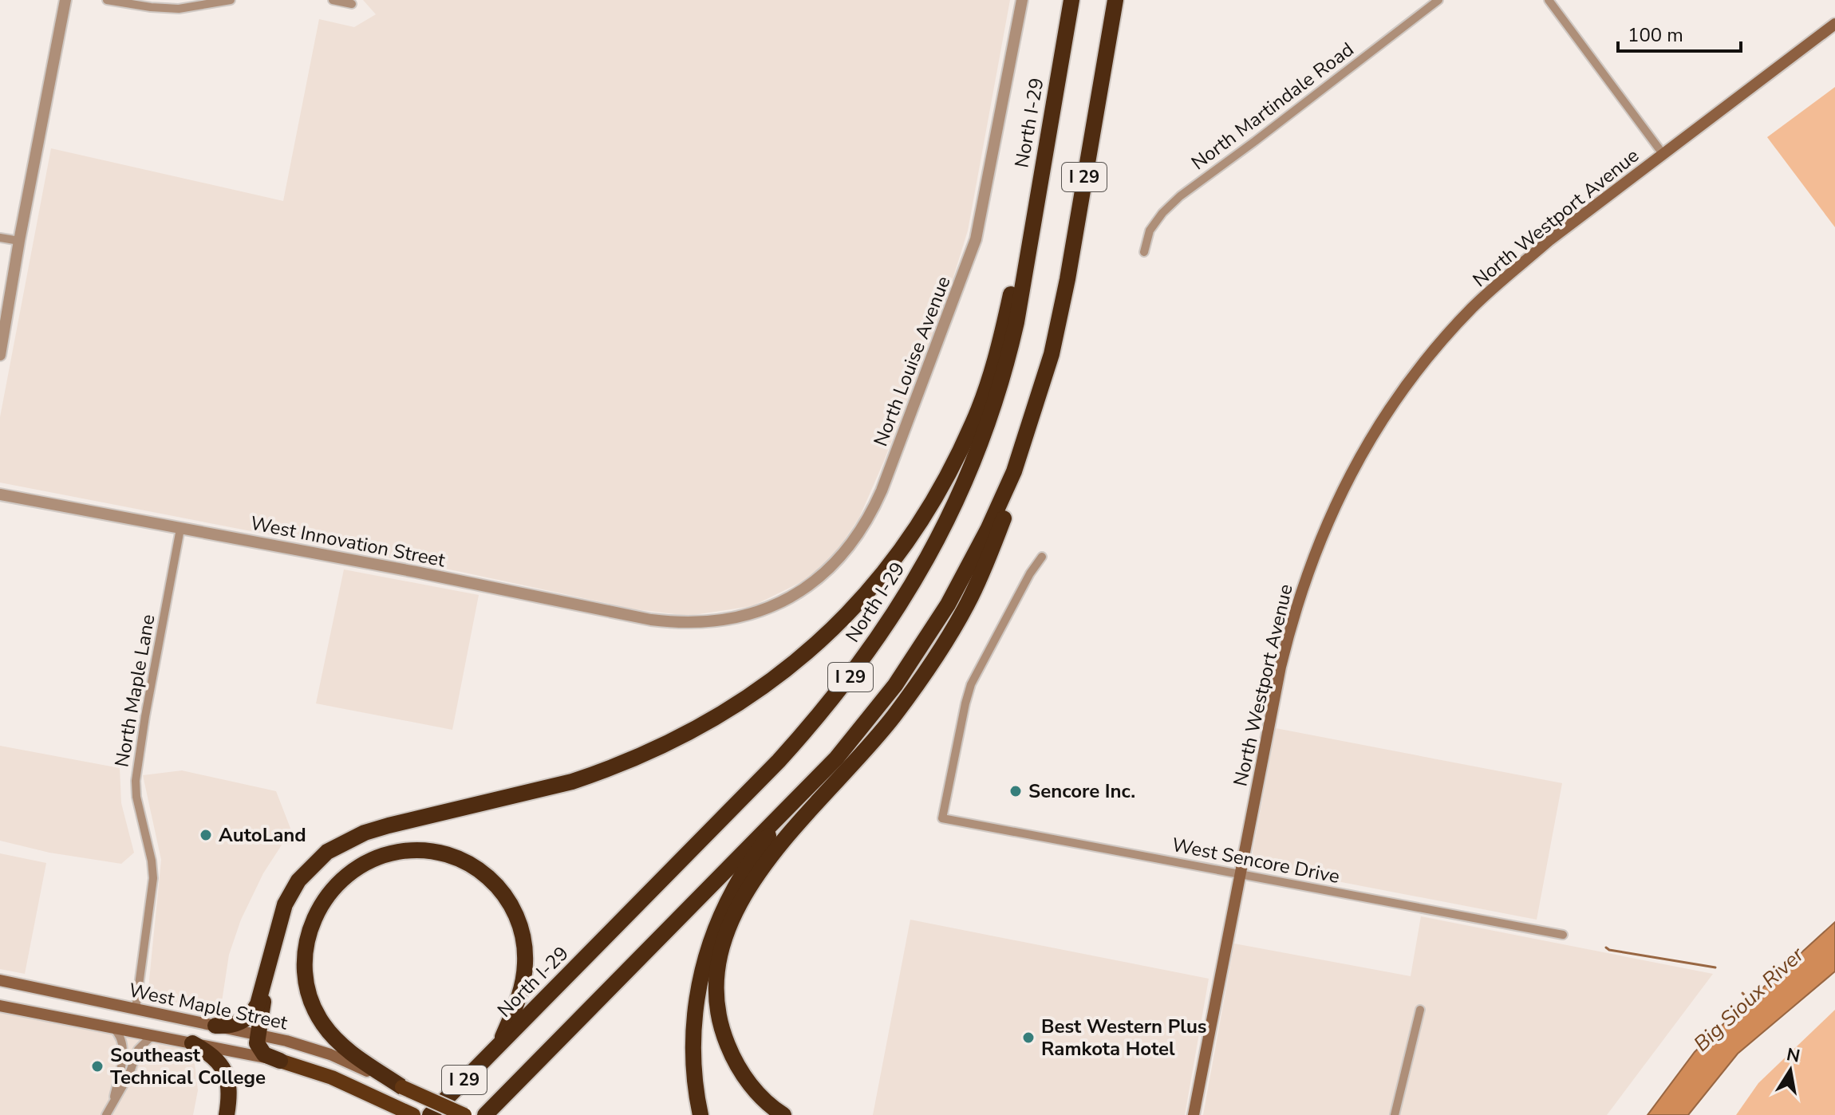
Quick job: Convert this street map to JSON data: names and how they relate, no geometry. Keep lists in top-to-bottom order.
{
  "streets": {
    "highway": ["North I-29", "I 29"],
    "main road": ["North Westport Avenue", "West Maple Street"],
    "street": [
      "North Martindale Road",
      "North Louise Avenue",
      "West Innovation Street",
      "North Maple Lane",
      "West Sencore Drive"
    ]
  },
  "crossings": [
    ["North Westport Avenue", "West Sencore Drive"],
    ["North Louise Avenue", "West Innovation Street"],
    ["West Innovation Street", "North Maple Lane"],
    ["North Maple Lane", "West Maple Street"]
  ],
  "water": ["Big Sioux River"],
  "places": [
    "Sencore Inc.",
    "AutoLand",
    "Best Western Plus Ramkota Hotel",
    "Southeast Technical College"
  ],
  "scale_bar": "100 m",
  "north": "top"
}
